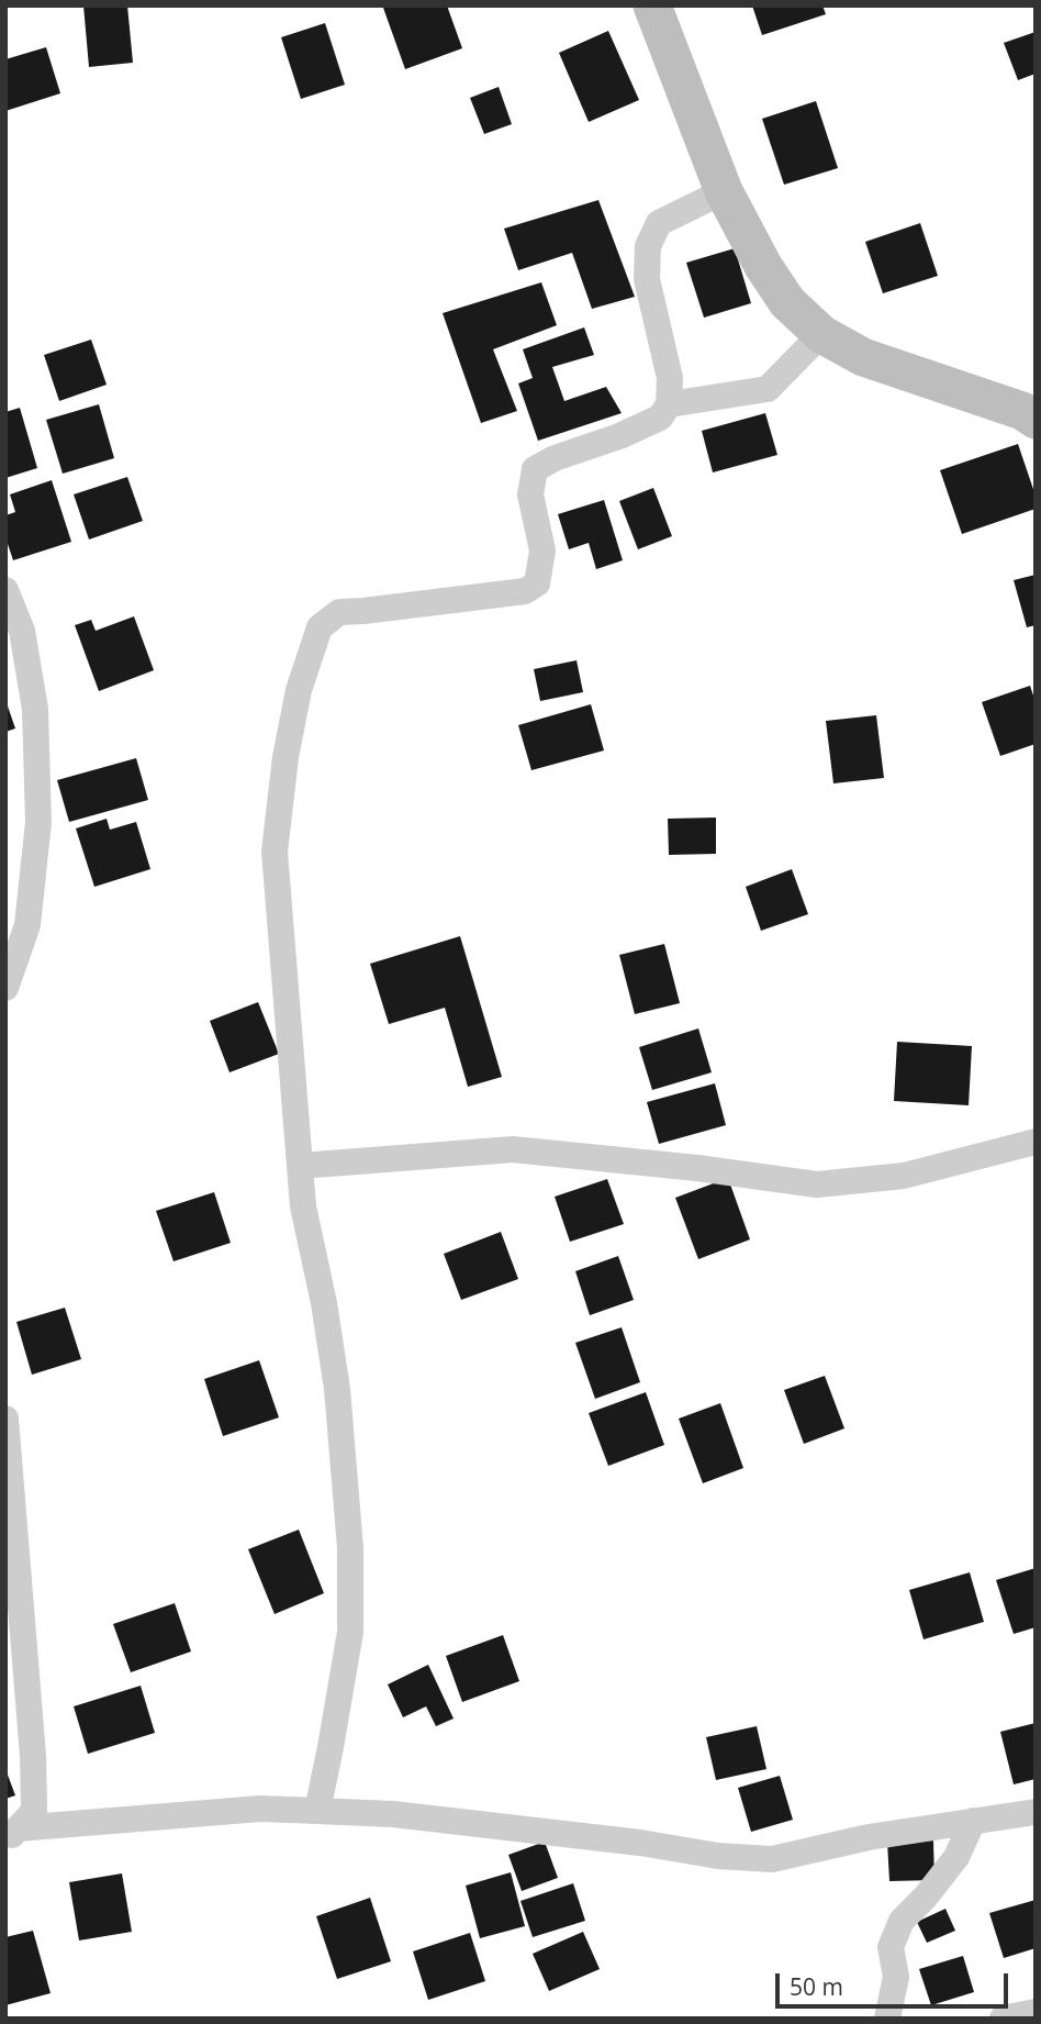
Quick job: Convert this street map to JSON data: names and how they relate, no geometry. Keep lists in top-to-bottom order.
{
  "scale_bar": "50 m"
}
